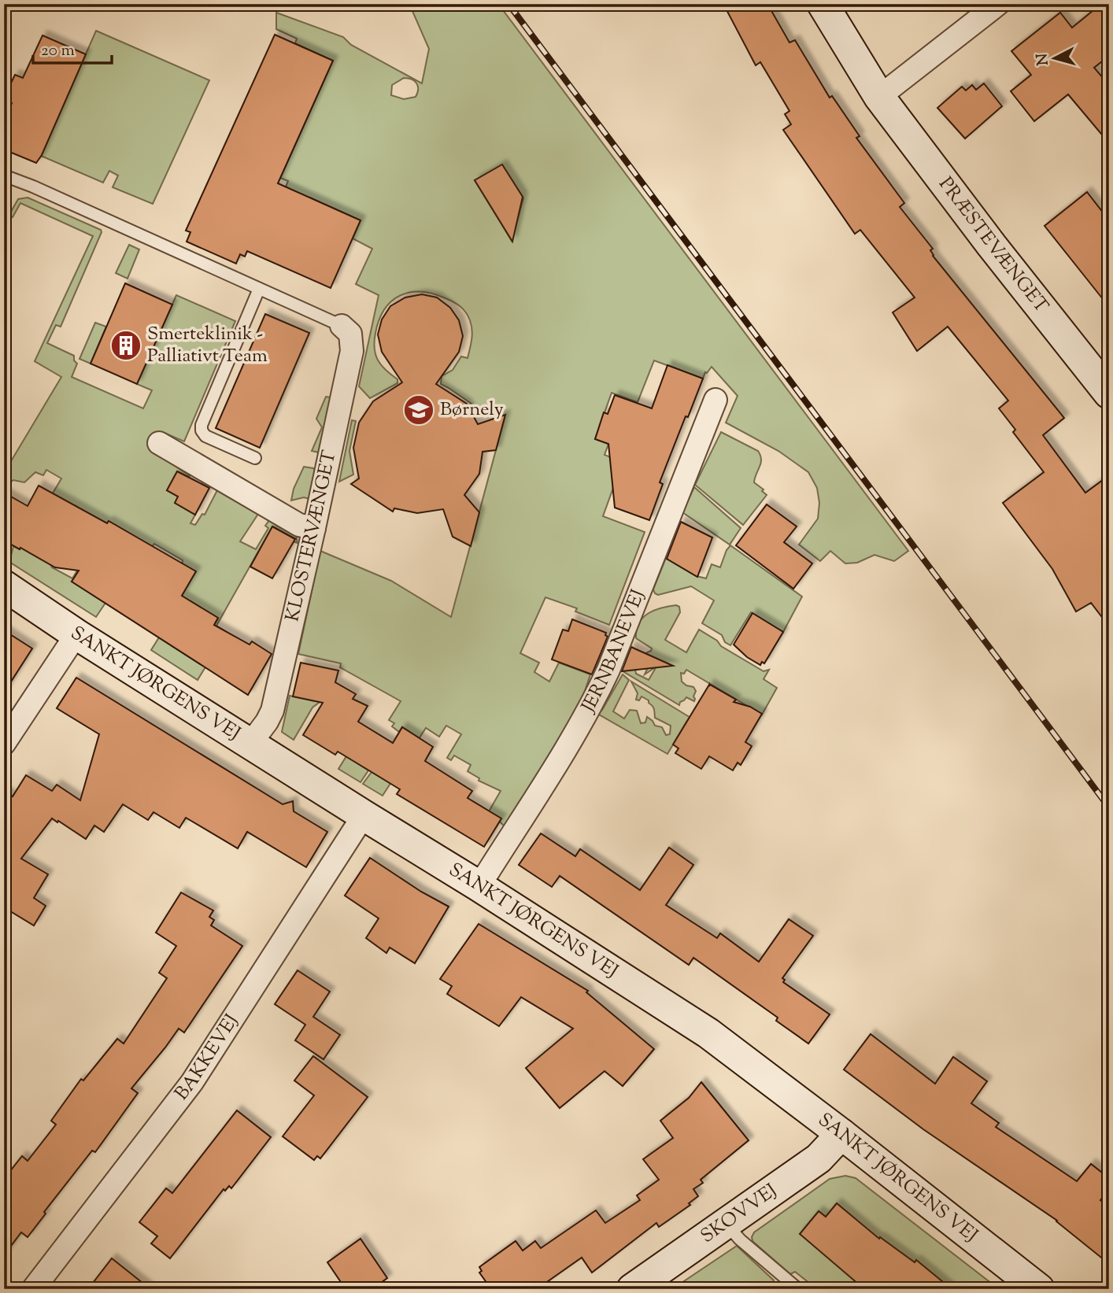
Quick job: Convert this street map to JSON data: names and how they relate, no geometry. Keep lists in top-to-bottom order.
{
  "streets": {
    "street": [
      "PRÆSTEVÆNGET",
      "KLOSTERVÆNGET",
      "JERNBANEVEJ",
      "SANKT JØRGENS VEJ",
      "BAKKEVEJ",
      "SKOVVEJ"
    ]
  },
  "crossings": [
    ["KLOSTERVÆNGET", "SANKT JØRGENS VEJ"],
    ["JERNBANEVEJ", "SANKT JØRGENS VEJ"],
    ["SANKT JØRGENS VEJ", "BAKKEVEJ"],
    ["SANKT JØRGENS VEJ", "SKOVVEJ"]
  ],
  "places": {
    "building": ["Smerteklinik - Palliativt Team"],
    "school or university": ["Børnely"]
  },
  "scale_bar": "20 m",
  "north": "left"
}
